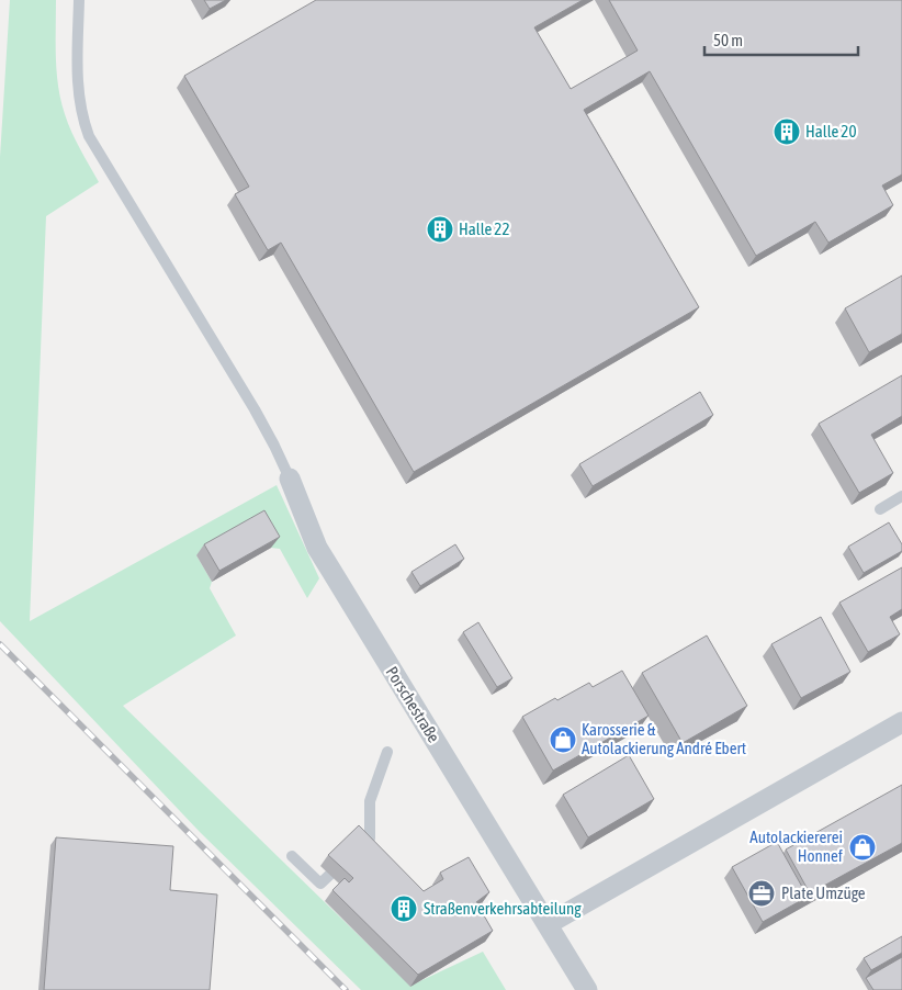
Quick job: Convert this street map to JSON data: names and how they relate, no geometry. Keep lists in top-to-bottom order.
{
  "streets": {
    "street": ["Porschestraße"]
  },
  "places": {
    "building": ["Halle 20", "Halle 22", "Straßenverkehrsabteilung"],
    "shop": ["Karosserie & Autolackierung André Ebert", "Autolackiererei Honnef"],
    "office": ["Plate Umzüge"]
  },
  "scale_bar": "50 m"
}
